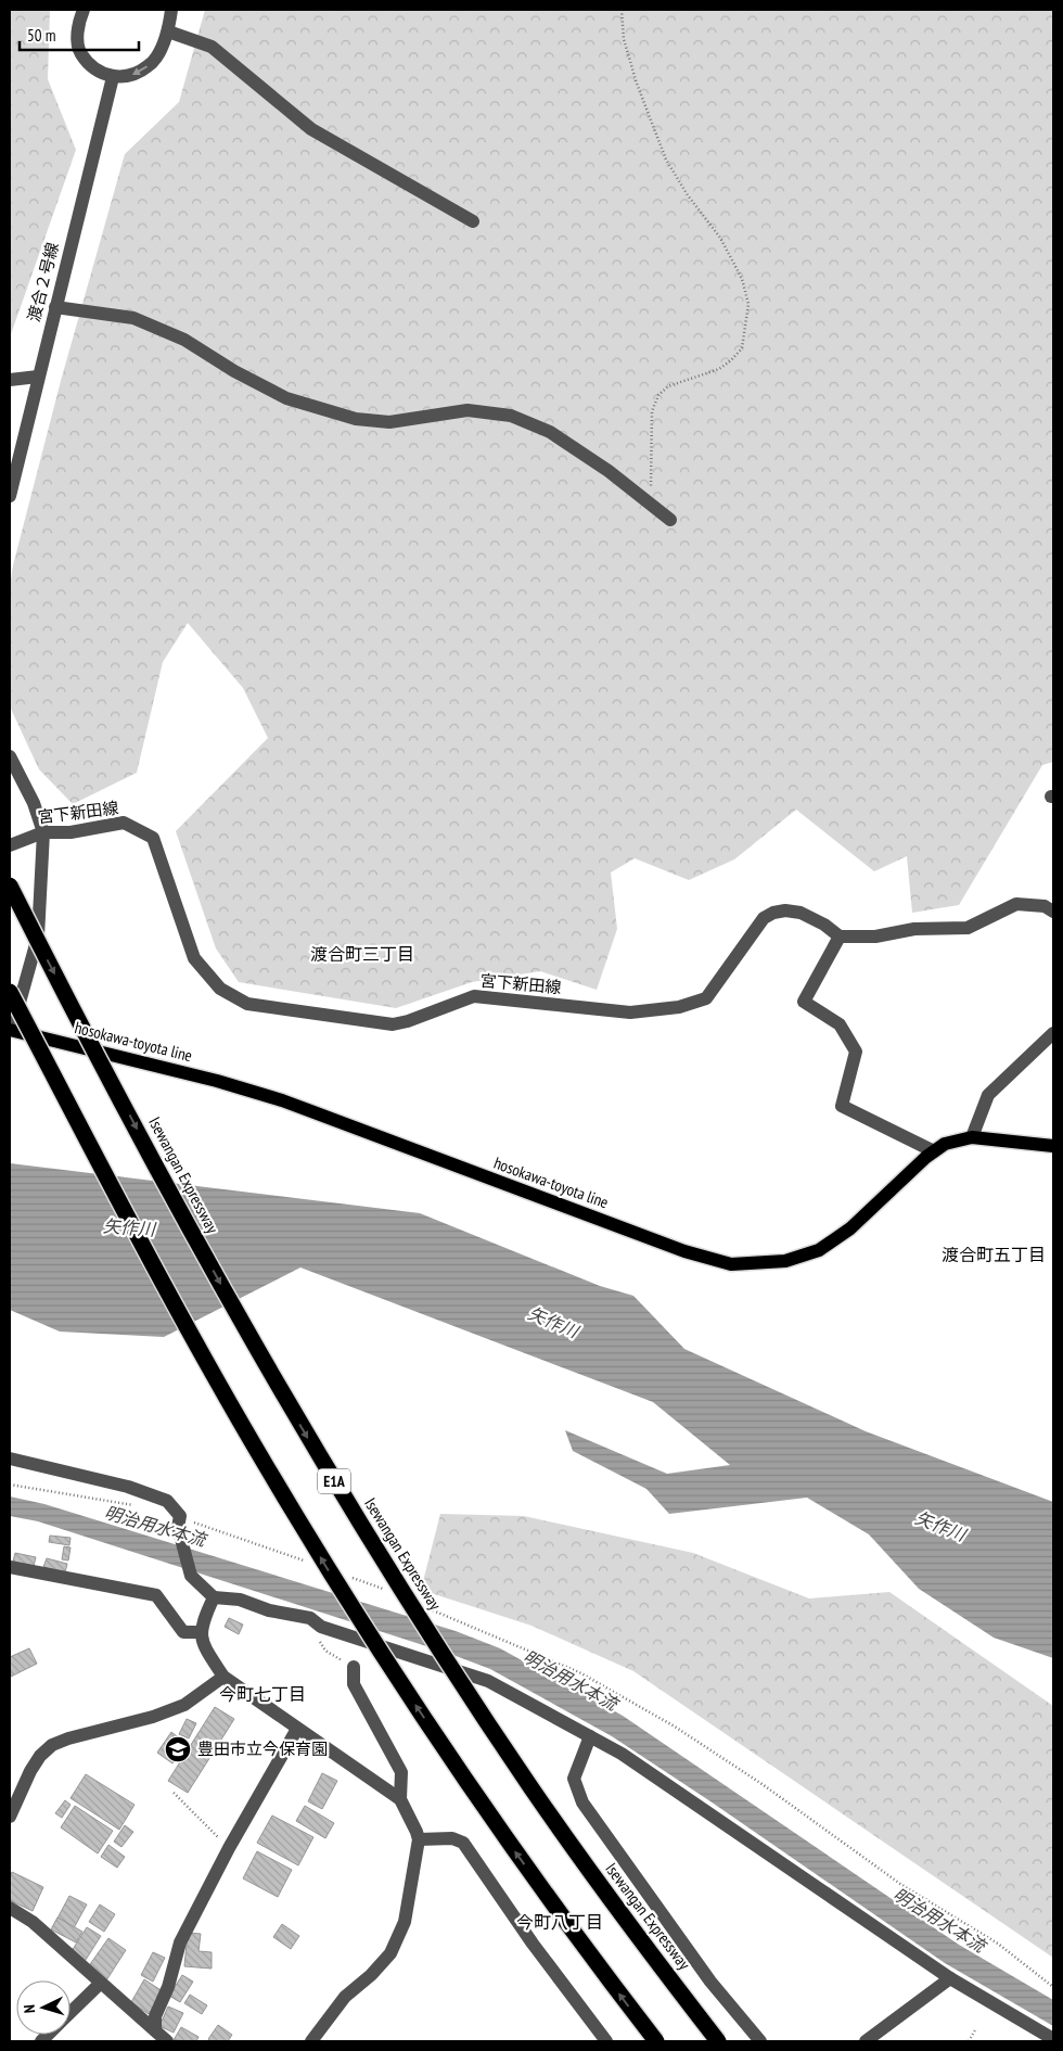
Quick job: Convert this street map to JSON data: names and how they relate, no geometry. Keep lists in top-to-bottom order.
{
  "streets": {
    "highway": ["Isewangan Expressway", "E1A"],
    "main road": ["hosokawa-toyota line"],
    "street": ["渡合２号線", "宮下新田線"]
  },
  "districts": [
    "渡合町三丁目",
    "渡合町五丁目",
    "今町七丁目",
    "今町八丁目"
  ],
  "water": ["矢作川", "明治用水本流"],
  "places": {
    "school or university": ["豊田市立今保育園"]
  },
  "scale_bar": "50 m",
  "north": "left"
}
